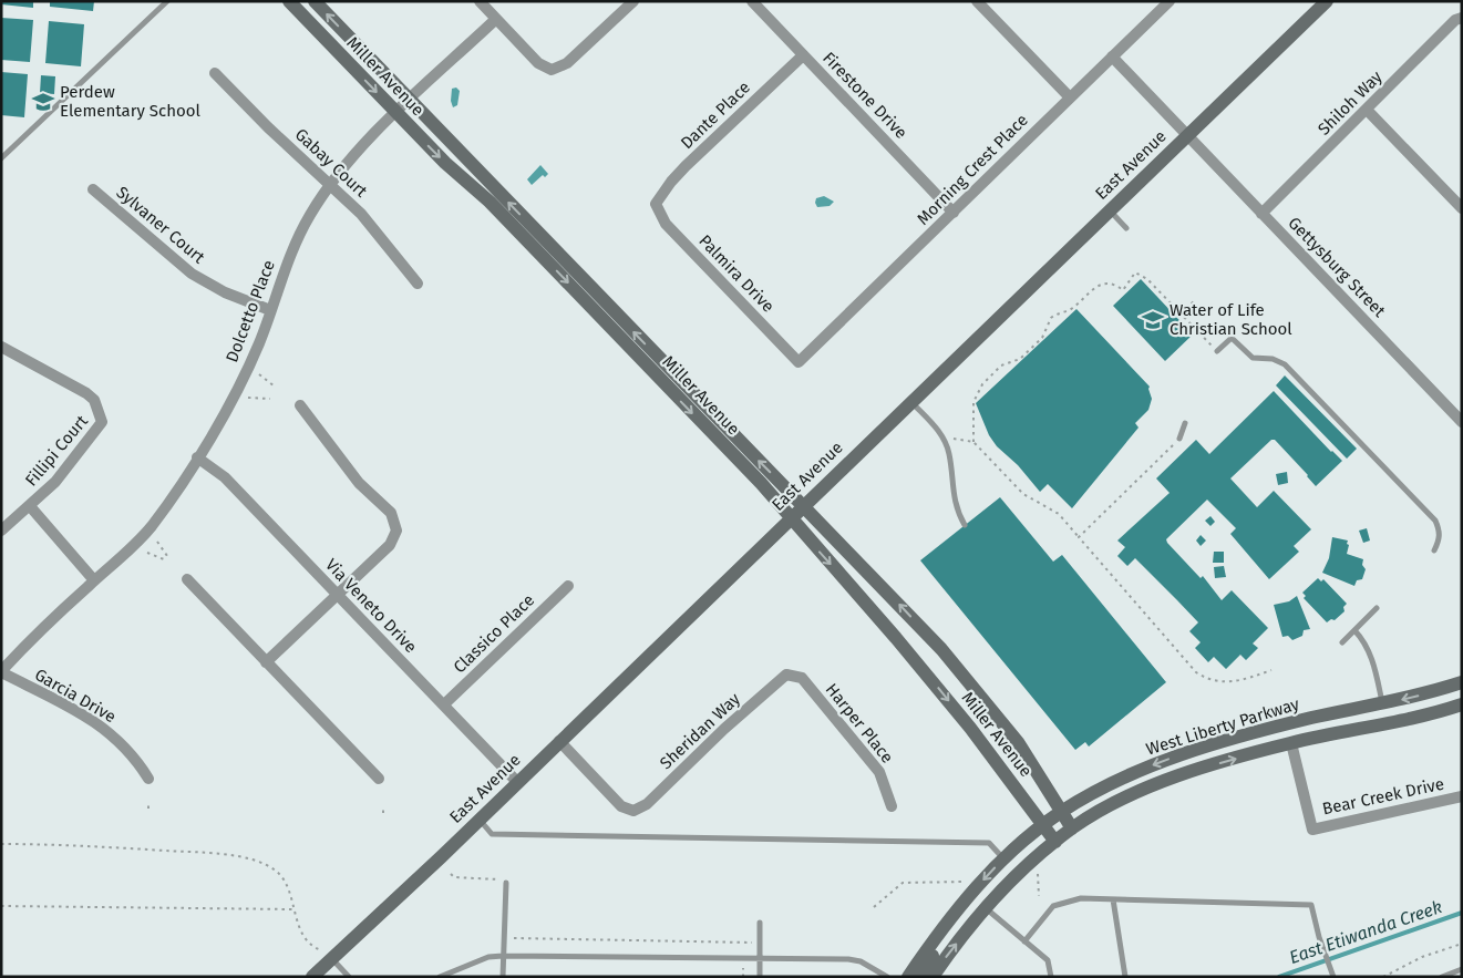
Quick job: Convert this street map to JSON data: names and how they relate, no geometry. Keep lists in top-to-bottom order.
{
  "streets": {
    "main road": ["Miller Avenue", "East Avenue", "West Liberty Parkway"],
    "street": [
      "Firestone Drive",
      "Shiloh Way",
      "Dante Place",
      "Gabay Court",
      "Morning Crest Place",
      "Sylvaner Court",
      "Gettysburg Street",
      "Palmira Drive",
      "Dolcetto Place",
      "Fillipi Court",
      "Via Veneto Drive",
      "Classico Place",
      "Garcia Drive",
      "Harper Place",
      "Sheridan Way",
      "Bear Creek Drive"
    ]
  },
  "crossings": [
    ["Miller Avenue", "East Avenue"],
    ["Miller Avenue", "Dolcetto Place"],
    ["Miller Avenue", "West Liberty Parkway"],
    ["Firestone Drive", "Dante Place"],
    ["Firestone Drive", "Morning Crest Place"],
    ["Shiloh Way", "Gettysburg Street"],
    ["Dante Place", "Palmira Drive"],
    ["Gabay Court", "Dolcetto Place"],
    ["East Avenue", "Gettysburg Street"],
    ["East Avenue", "Via Veneto Drive"],
    ["East Avenue", "Sheridan Way"],
    ["Morning Crest Place", "Gettysburg Street"],
    ["Morning Crest Place", "Palmira Drive"],
    ["Sylvaner Court", "Dolcetto Place"],
    ["Dolcetto Place", "Via Veneto Drive"],
    ["Dolcetto Place", "Garcia Drive"],
    ["Via Veneto Drive", "Classico Place"],
    ["Harper Place", "Sheridan Way"],
    ["West Liberty Parkway", "Bear Creek Drive"]
  ],
  "water": ["East Etiwanda Creek"],
  "places": {
    "school or university": ["Perdew Elementary School", "Water of Life Christian School"]
  }
}
